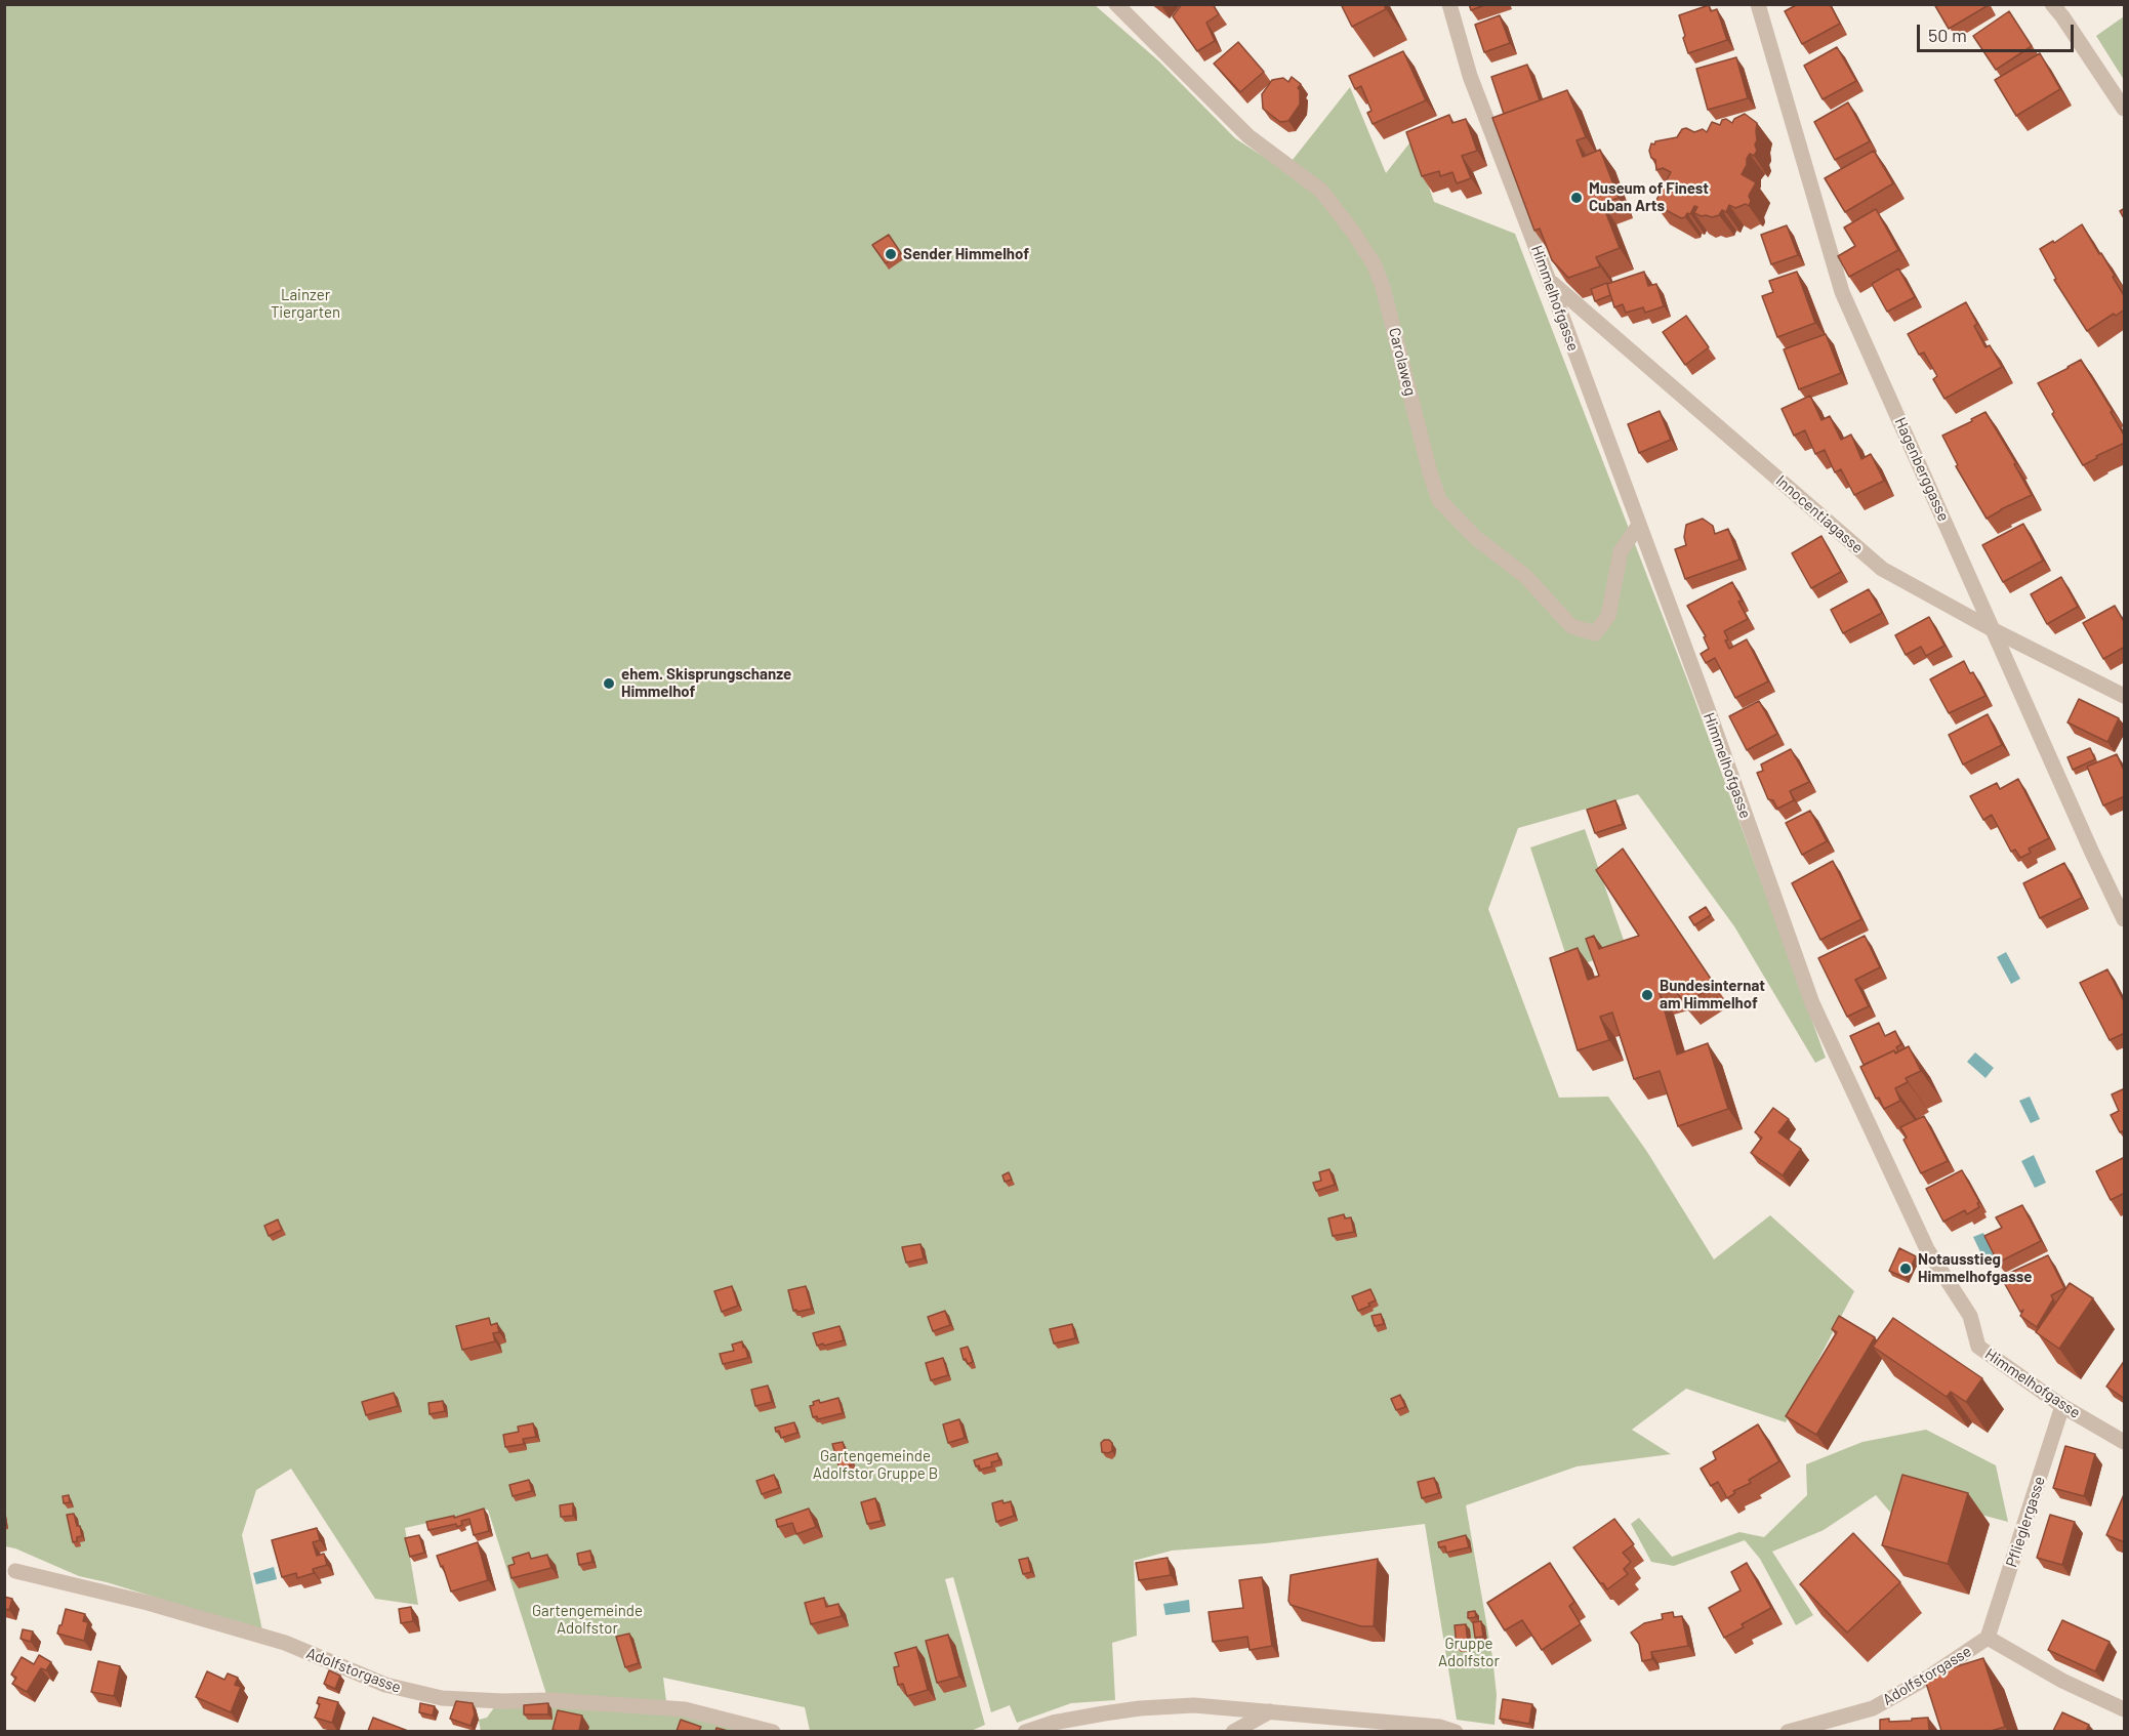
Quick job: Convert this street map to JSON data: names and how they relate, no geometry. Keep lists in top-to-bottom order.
{
  "streets": {
    "street": [
      "Himmelhofgasse",
      "Carolaweg",
      "Hagenberggasse",
      "Innocentiagasse",
      "Pflieglergasse",
      "Adolfstorgasse"
    ]
  },
  "crossings": [
    ["Himmelhofgasse", "Carolaweg"],
    ["Himmelhofgasse", "Innocentiagasse"],
    ["Himmelhofgasse", "Pflieglergasse"],
    ["Hagenberggasse", "Innocentiagasse"],
    ["Pflieglergasse", "Adolfstorgasse"]
  ],
  "parks": [
    "Lainzer Tiergarten",
    "Gartengemeinde Adolfstor Gruppe B",
    "Gartengemeinde Adolfstor",
    "Gruppe Adolfstor"
  ],
  "places": [
    "Museum of Finest Cuban Arts",
    "Sender Himmelhof",
    "ehem. Skisprungschanze Himmelhof",
    "Bundesinternat am Himmelhof",
    "Notausstieg Himmelhofgasse"
  ],
  "scale_bar": "50 m"
}
